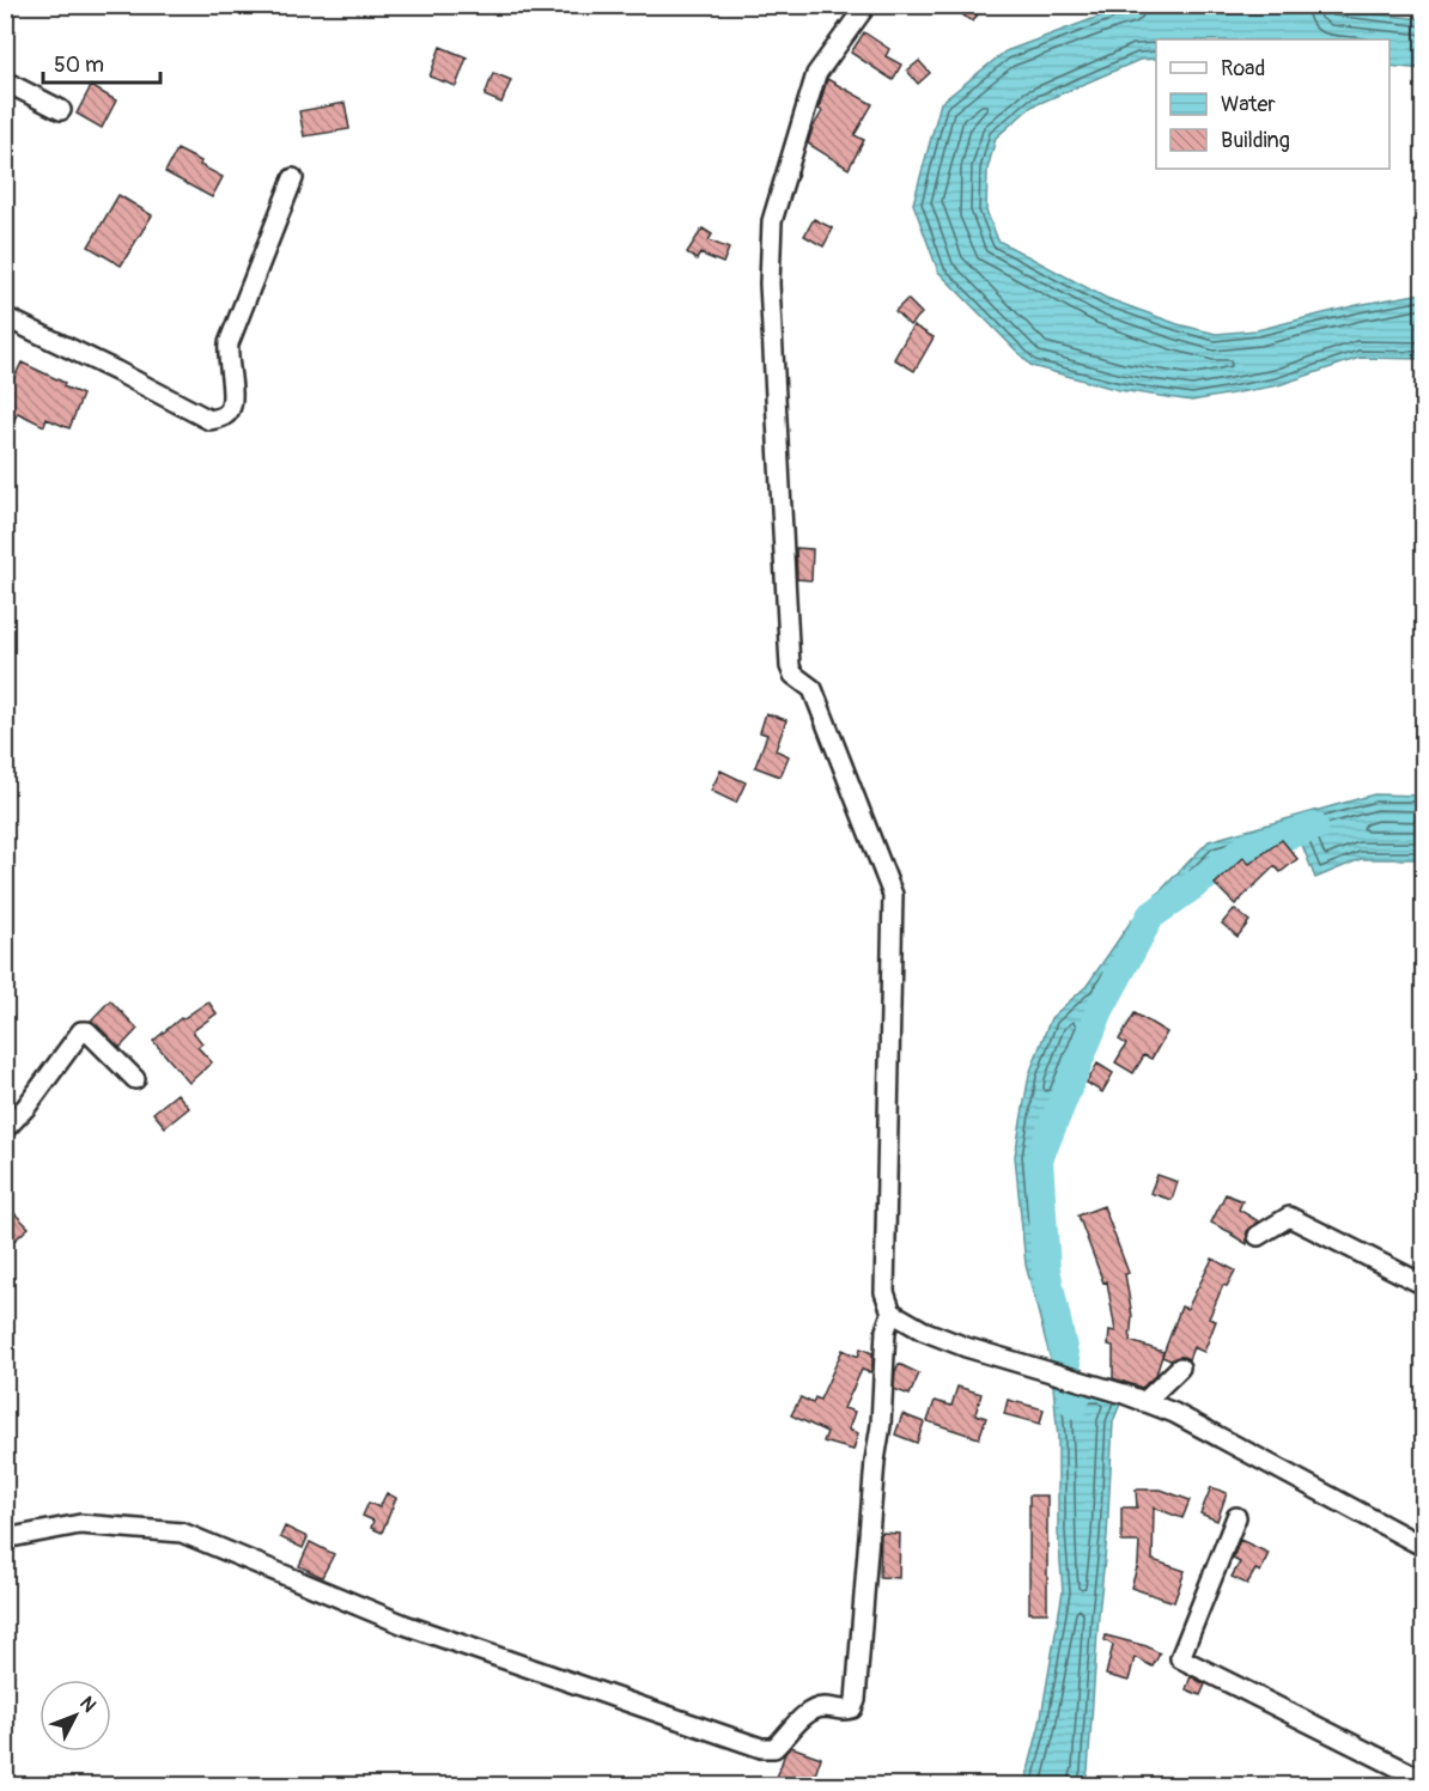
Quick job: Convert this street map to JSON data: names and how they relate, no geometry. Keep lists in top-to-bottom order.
{
  "legend": ["Road", "Water", "Building"],
  "scale_bar": "50 m",
  "north": "top right"
}
